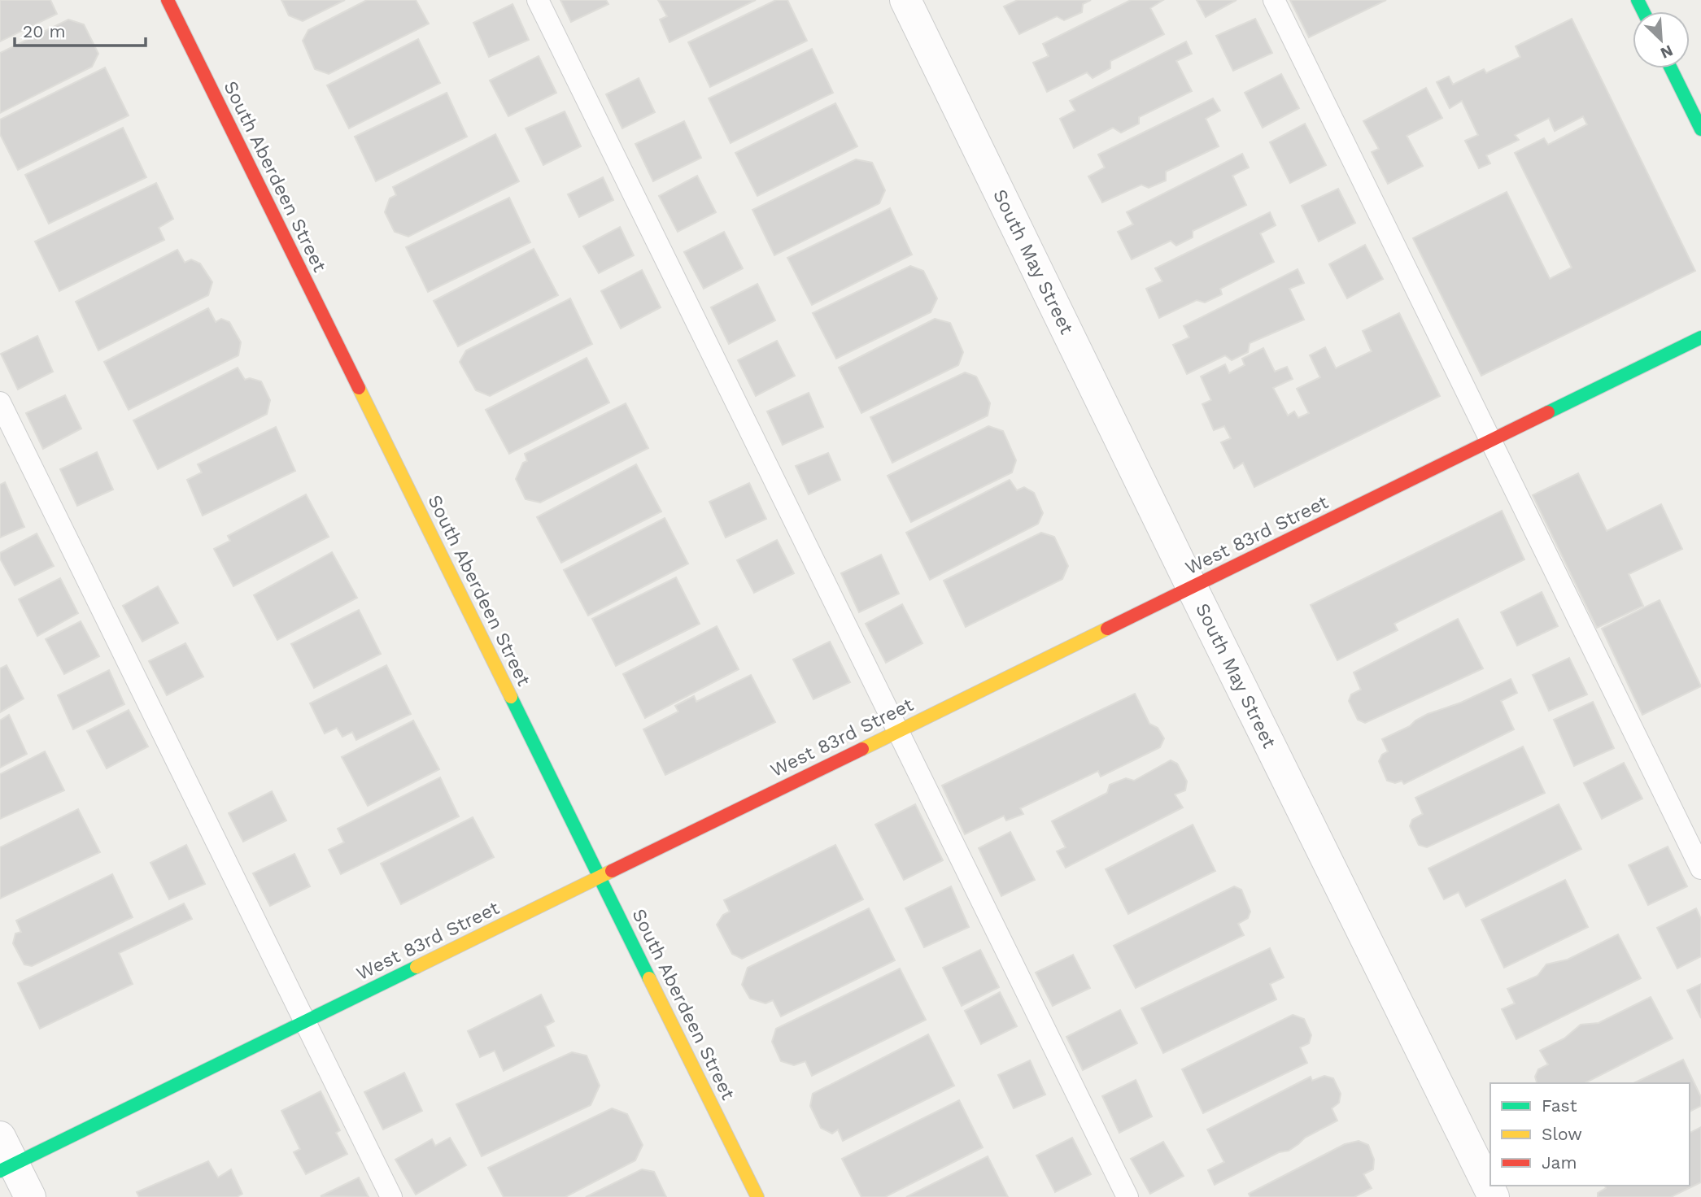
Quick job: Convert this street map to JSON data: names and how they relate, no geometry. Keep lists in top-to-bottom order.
{
  "streets": {
    "street": ["South Aberdeen Street", "South May Street", "West 83rd Street"]
  },
  "crossings": [
    ["South Aberdeen Street", "West 83rd Street"],
    ["South May Street", "West 83rd Street"]
  ],
  "legend": ["Fast", "Slow", "Jam"],
  "scale_bar": "20 m",
  "north": "bottom right"
}
